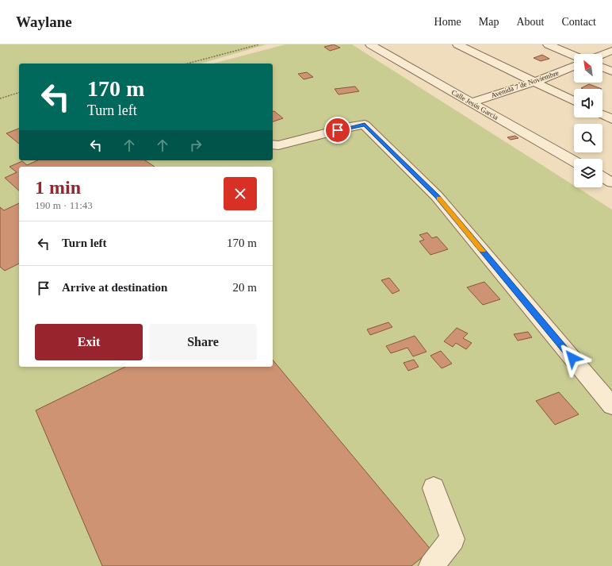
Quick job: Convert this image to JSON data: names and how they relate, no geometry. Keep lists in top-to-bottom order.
{
  "streets": {
    "street": ["Avenida 7 de Noviembre", "Calle Jesús Garcia"]
  },
  "crossings": [
    ["Avenida 7 de Noviembre", "Calle Jesús Garcia"]
  ],
  "north": "top left",
  "page": {
    "header": "Waylane",
    "nav": [
      "Home",
      "Map",
      "About",
      "Contact"
    ],
    "turn": ["170 m", "Turn left"],
    "heading": ["1 min", "190 m · 11:43"],
    "list": [
      {
        "name": "Turn left",
        "value": "170 m"
      },
      {
        "name": "Arrive at destination",
        "value": "20 m"
      }
    ],
    "buttons": ["Exit", "Share"]
  }
}
